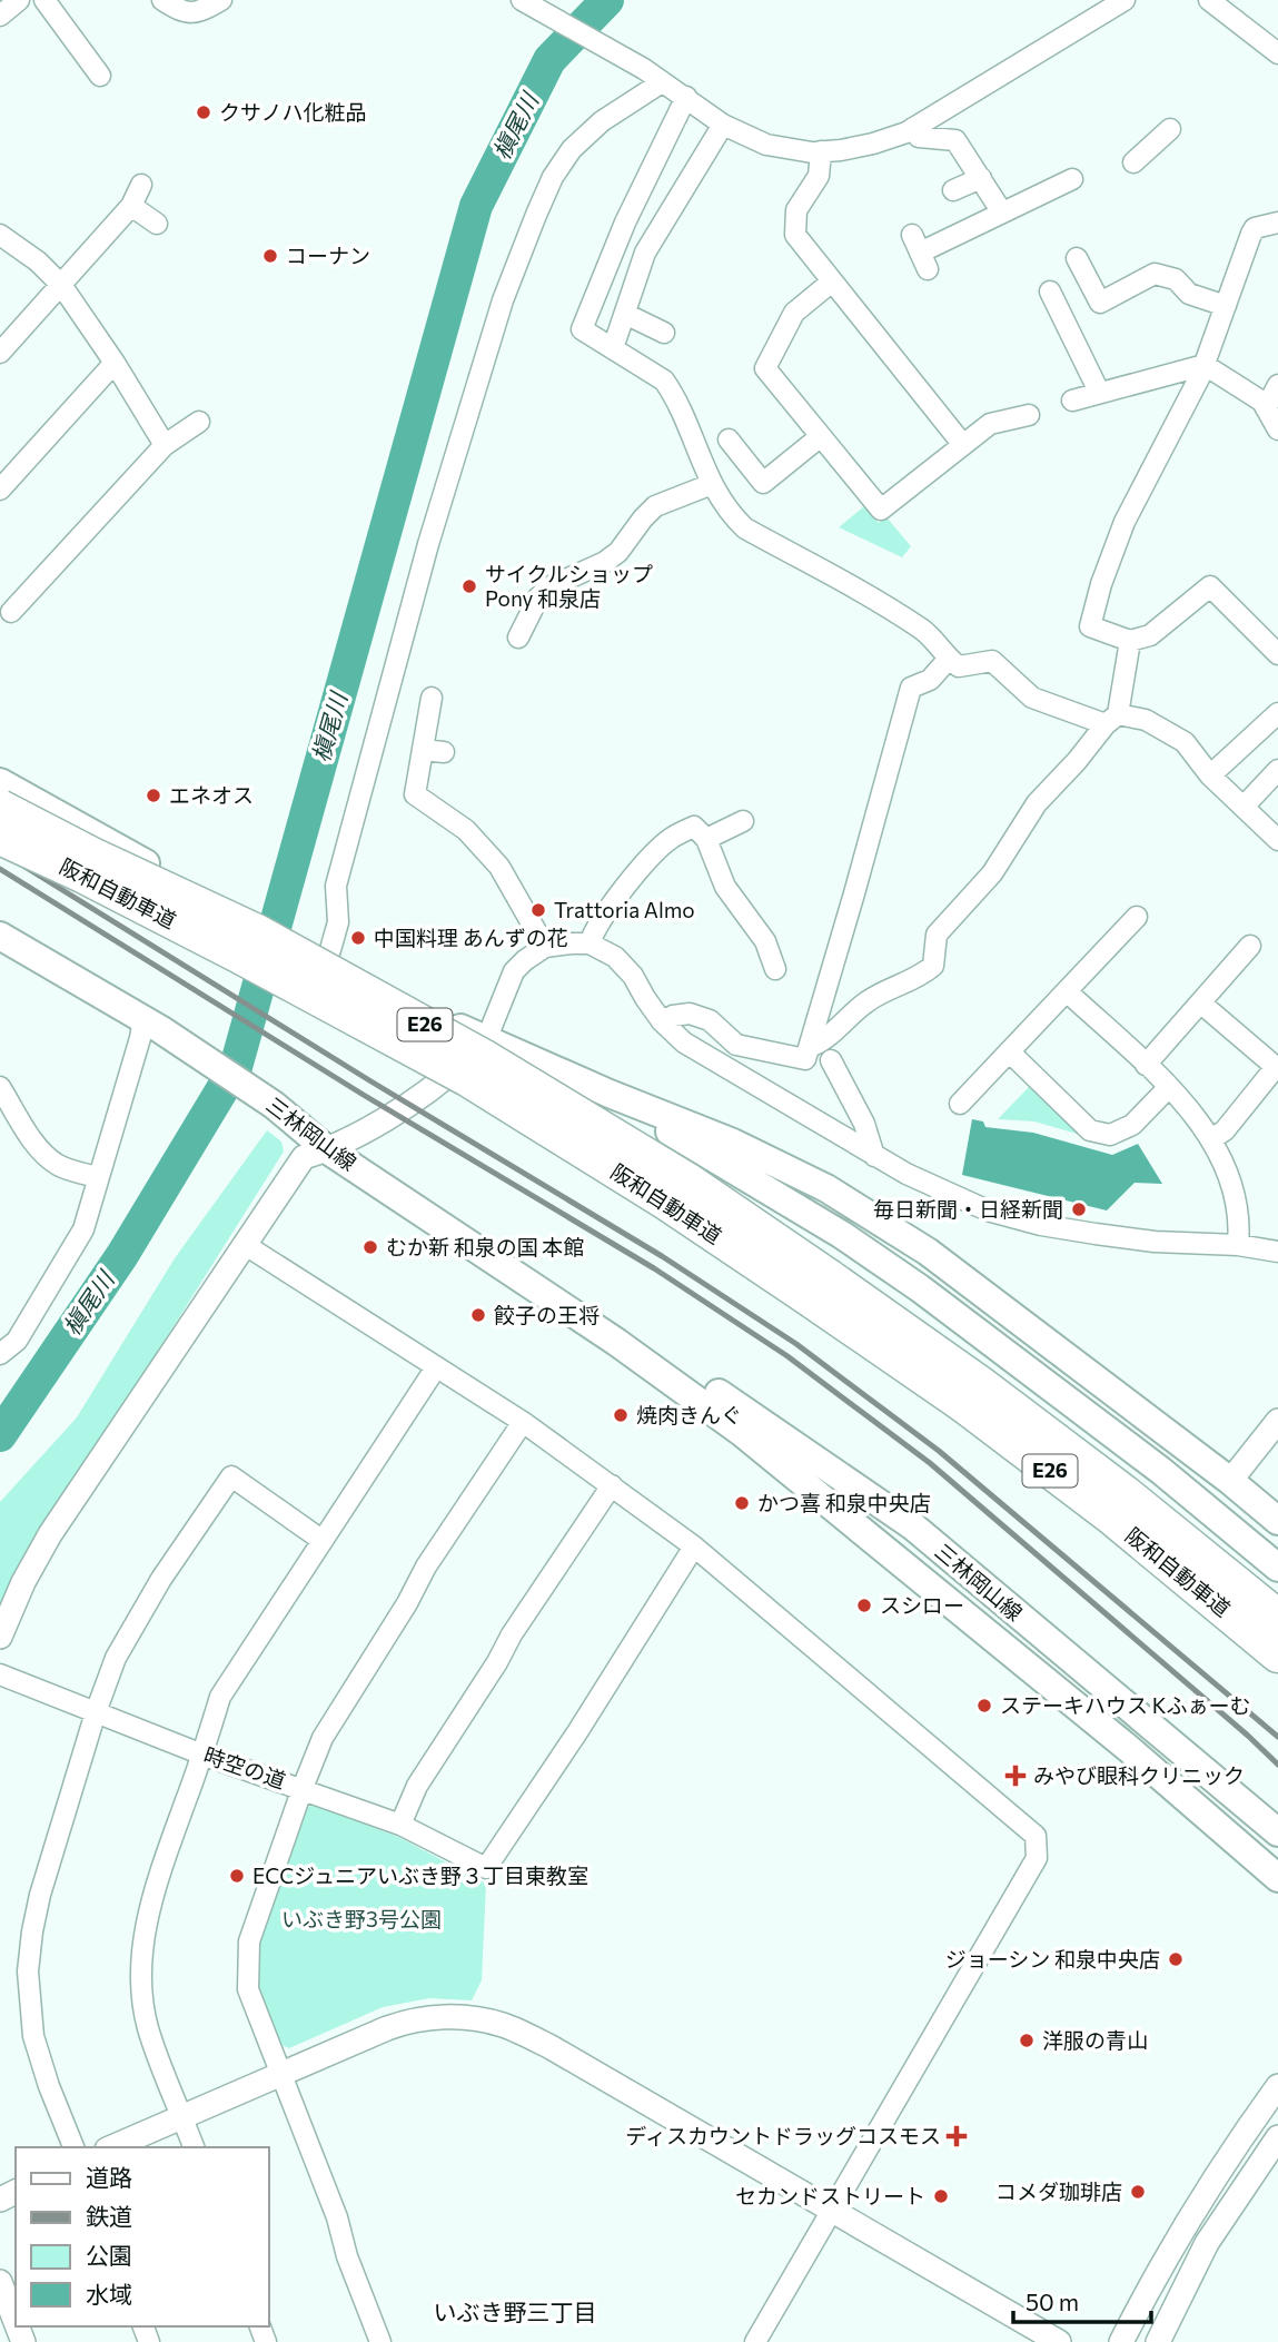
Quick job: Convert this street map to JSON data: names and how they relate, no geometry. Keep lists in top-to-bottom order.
{
  "streets": {
    "highway": ["阪和自動車道", "E26"],
    "main road": ["三林岡山線"],
    "street": ["時空の道"]
  },
  "districts": ["いぶき野三丁目"],
  "water": ["槇尾川"],
  "parks": ["いぶき野3号公園"],
  "places": {
    "other": [
      "クサノハ化粧品",
      "コーナン",
      "サイクルショップ Pony 和泉店",
      "エネオス",
      "Trattoria Almo",
      "中国料理 あんずの花",
      "毎日新聞・日経新聞",
      "むか新 和泉の国 本館",
      "餃子の王将",
      "焼肉きんぐ",
      "かつ喜 和泉中央店",
      "スシロー",
      "ステーキハウス Kふぁーむ",
      "ECCジュニアいぶき野３丁目東教室",
      "ジョーシン 和泉中央店",
      "洋服の青山",
      "コメダ珈琲店",
      "セカンドストリート"
    ],
    "health": ["みやび眼科クリニック", "ディスカウントドラッグコスモス"]
  },
  "legend": [
    "道路",
    "鉄道",
    "公園",
    "水域"
  ],
  "scale_bar": "50 m"
}
